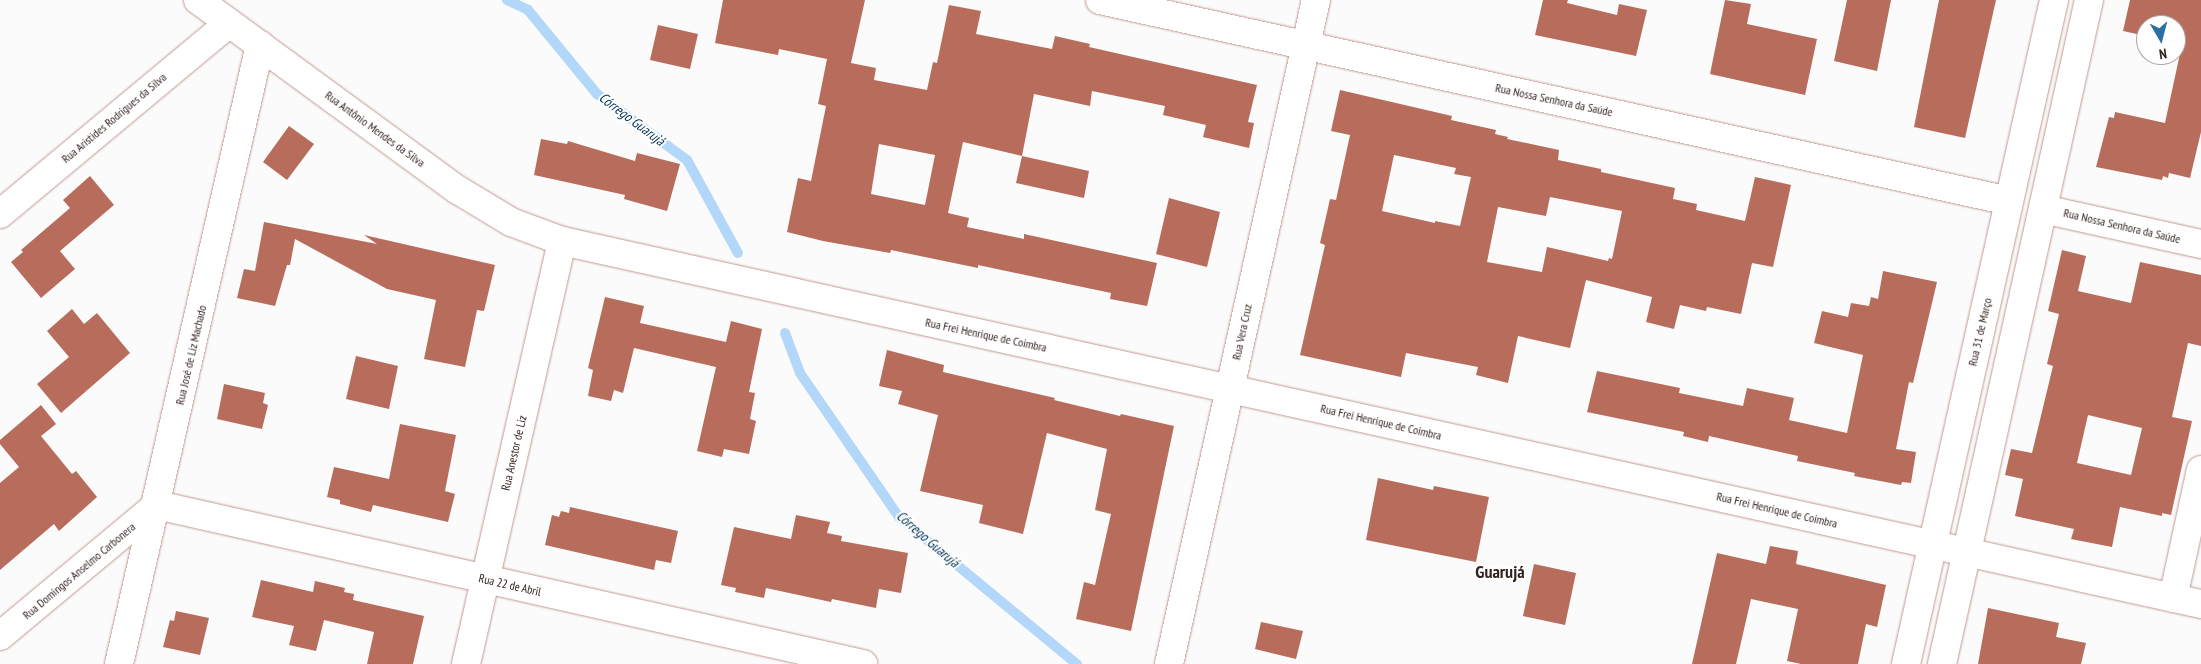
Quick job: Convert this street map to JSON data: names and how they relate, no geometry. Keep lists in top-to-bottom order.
{
  "streets": {
    "street": [
      "Rua Nossa Senhora da Saúde",
      "Rua Aristides Rodrigues da Silva",
      "Rua Antônio Mendes da Silva",
      "Rua Vera Cruz",
      "Rua 31 de Março",
      "Rua Frei Henrique de Coimbra",
      "Rua José de Liz Machado",
      "Rua Anestor de Liz",
      "Rua Domingos Anselmo Carbonera",
      "Rua 22 de Abril"
    ]
  },
  "crossings": [
    ["Rua Nossa Senhora da Saúde", "Rua Vera Cruz"],
    ["Rua Nossa Senhora da Saúde", "Rua 31 de Março"],
    ["Rua Aristides Rodrigues da Silva", "Rua Antônio Mendes da Silva"],
    ["Rua Antônio Mendes da Silva", "Rua Frei Henrique de Coimbra"],
    ["Rua Antônio Mendes da Silva", "Rua José de Liz Machado"],
    ["Rua Antônio Mendes da Silva", "Rua Anestor de Liz"],
    ["Rua Vera Cruz", "Rua Frei Henrique de Coimbra"],
    ["Rua 31 de Março", "Rua Frei Henrique de Coimbra"],
    ["Rua Frei Henrique de Coimbra", "Rua Anestor de Liz"],
    ["Rua José de Liz Machado", "Rua Domingos Anselmo Carbonera"],
    ["Rua José de Liz Machado", "Rua 22 de Abril"],
    ["Rua Anestor de Liz", "Rua 22 de Abril"],
    ["Rua Domingos Anselmo Carbonera", "Rua 22 de Abril"]
  ],
  "districts": ["Guarujá"],
  "water": ["Córrego Guarujá"],
  "north": "bottom"
}
